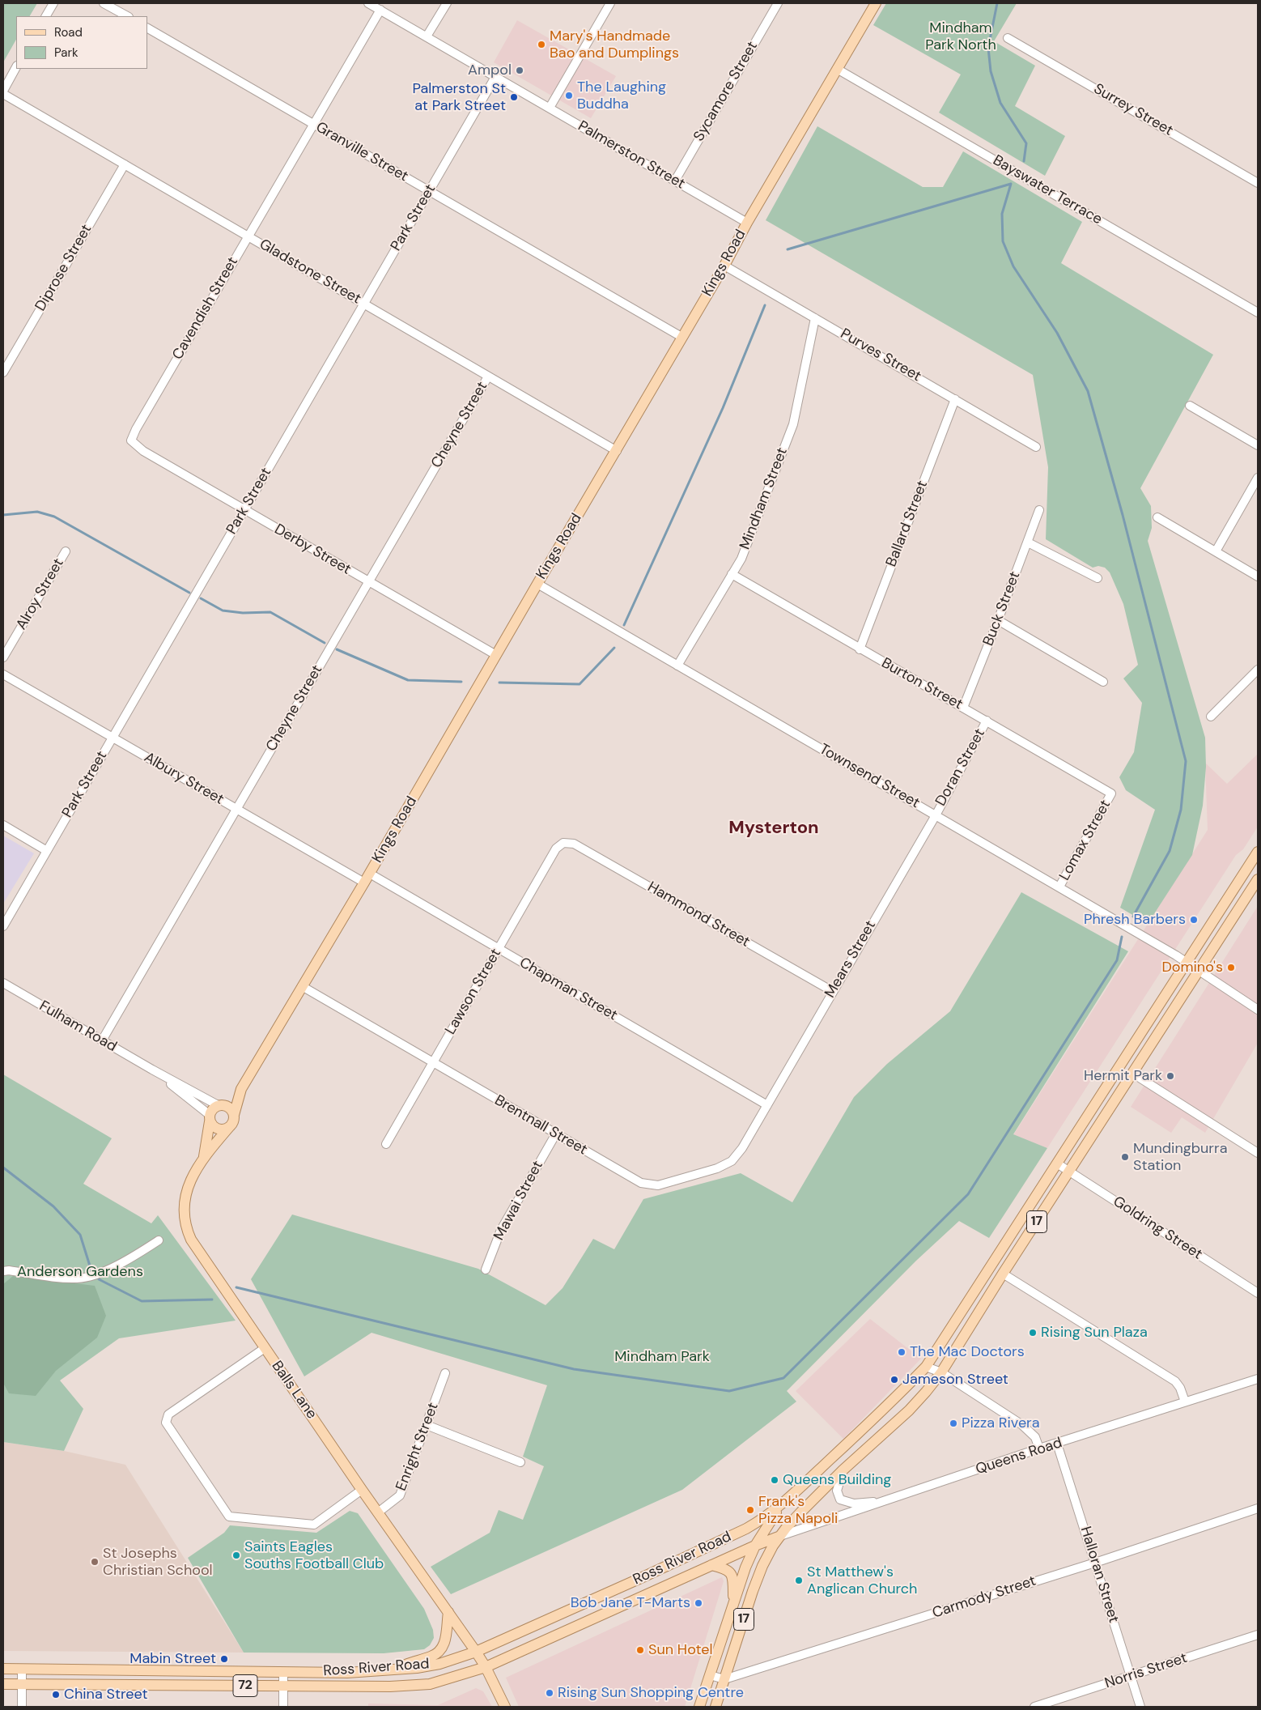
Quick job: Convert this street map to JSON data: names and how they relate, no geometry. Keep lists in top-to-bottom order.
{
  "streets": {
    "main road": [
      "Kings Road",
      "17",
      "Balls Lane",
      "Ross River Road",
      "72"
    ],
    "street": [
      "Sycamore Street",
      "Surrey Street",
      "Granville Street",
      "Palmerston Street",
      "Bayswater Terrace",
      "Park Street",
      "Diprose Street",
      "Gladstone Street",
      "Cavendish Street",
      "Purves Street",
      "Cheyne Street",
      "Mindham Street",
      "Ballard Street",
      "Derby Street",
      "Alroy Street",
      "Buck Street",
      "Burton Street",
      "Doran Street",
      "Townsend Street",
      "Albury Street",
      "Lomax Street",
      "Hammond Street",
      "Mears Street",
      "Chapman Street",
      "Lawson Street",
      "Fulham Road",
      "Brentnall Street",
      "Mawai Street",
      "Goldring Street",
      "Enright Street",
      "Queens Road",
      "Halloran Street",
      "Carmody Street",
      "Norris Street"
    ]
  },
  "crossings": [
    ["Sycamore Street", "Palmerston Street"],
    ["Granville Street", "Park Street"],
    ["Granville Street", "Kings Road"],
    ["Granville Street", "Cavendish Street"],
    ["Palmerston Street", "Park Street"],
    ["Palmerston Street", "Kings Road"],
    ["Palmerston Street", "Cavendish Street"],
    ["Bayswater Terrace", "Kings Road"],
    ["Park Street", "Gladstone Street"],
    ["Park Street", "Derby Street"],
    ["Park Street", "Albury Street"],
    ["Kings Road", "Gladstone Street"],
    ["Kings Road", "Purves Street"],
    ["Kings Road", "Derby Street"],
    ["Kings Road", "Townsend Street"],
    ["Kings Road", "Albury Street"],
    ["Kings Road", "Chapman Street"],
    ["Kings Road", "Fulham Road"],
    ["Kings Road", "Brentnall Street"],
    ["Kings Road", "Balls Lane"],
    ["Diprose Street", "Gladstone Street"],
    ["Gladstone Street", "Cavendish Street"],
    ["Gladstone Street", "Cheyne Street"],
    ["Cavendish Street", "Derby Street"],
    ["Purves Street", "Mindham Street"],
    ["Purves Street", "Ballard Street"],
    ["Cheyne Street", "Derby Street"],
    ["Cheyne Street", "Albury Street"],
    ["Cheyne Street", "Fulham Road"],
    ["Mindham Street", "Burton Street"],
    ["Mindham Street", "Townsend Street"],
    ["Ballard Street", "Burton Street"],
    ["Buck Street", "Burton Street"],
    ["Burton Street", "Doran Street"],
    ["Burton Street", "Lomax Street"],
    ["Doran Street", "Townsend Street"],
    ["Doran Street", "Mears Street"],
    ["Townsend Street", "Lomax Street"],
    ["Townsend Street", "Mears Street"],
    ["Townsend Street", "17"],
    ["Albury Street", "Chapman Street"],
    ["Hammond Street", "Mears Street"],
    ["Hammond Street", "Lawson Street"],
    ["Mears Street", "Chapman Street"],
    ["Mears Street", "Brentnall Street"],
    ["Chapman Street", "Lawson Street"],
    ["Chapman Street", "Brentnall Street"],
    ["Lawson Street", "Brentnall Street"],
    ["Fulham Road", "Balls Lane"],
    ["Brentnall Street", "Mawai Street"],
    ["17", "Goldring Street"],
    ["17", "Queens Road"],
    ["17", "Ross River Road"],
    ["17", "Carmody Street"],
    ["Balls Lane", "Enright Street"],
    ["Balls Lane", "Ross River Road"],
    ["Queens Road", "Ross River Road"],
    ["Queens Road", "Halloran Street"],
    ["Halloran Street", "Carmody Street"],
    ["Halloran Street", "Norris Street"]
  ],
  "districts": ["Mysterton"],
  "parks": ["Mindham Park North", "Anderson Gardens", "Mindham Park"],
  "places": [
    "Mary's Handmade Bao and Dumplings",
    "Ampol",
    "The Laughing Buddha",
    "Palmerston St at Park Street",
    "Phresh Barbers",
    "Domino's",
    "Hermit Park",
    "Mundingburra Station",
    "Rising Sun Plaza",
    "The Mac Doctors",
    "Jameson Street",
    "Pizza Rivera",
    "Queens Building",
    "Frank's Pizza Napoli",
    "Saints Eagles Souths Football Club",
    "St Josephs Christian School",
    "St Matthew's Anglican Church",
    "Bob Jane T-Marts",
    "Sun Hotel",
    "Mabin Street",
    "Rising Sun Shopping Centre",
    "China Street"
  ],
  "legend": ["Road", "Park"]
}
